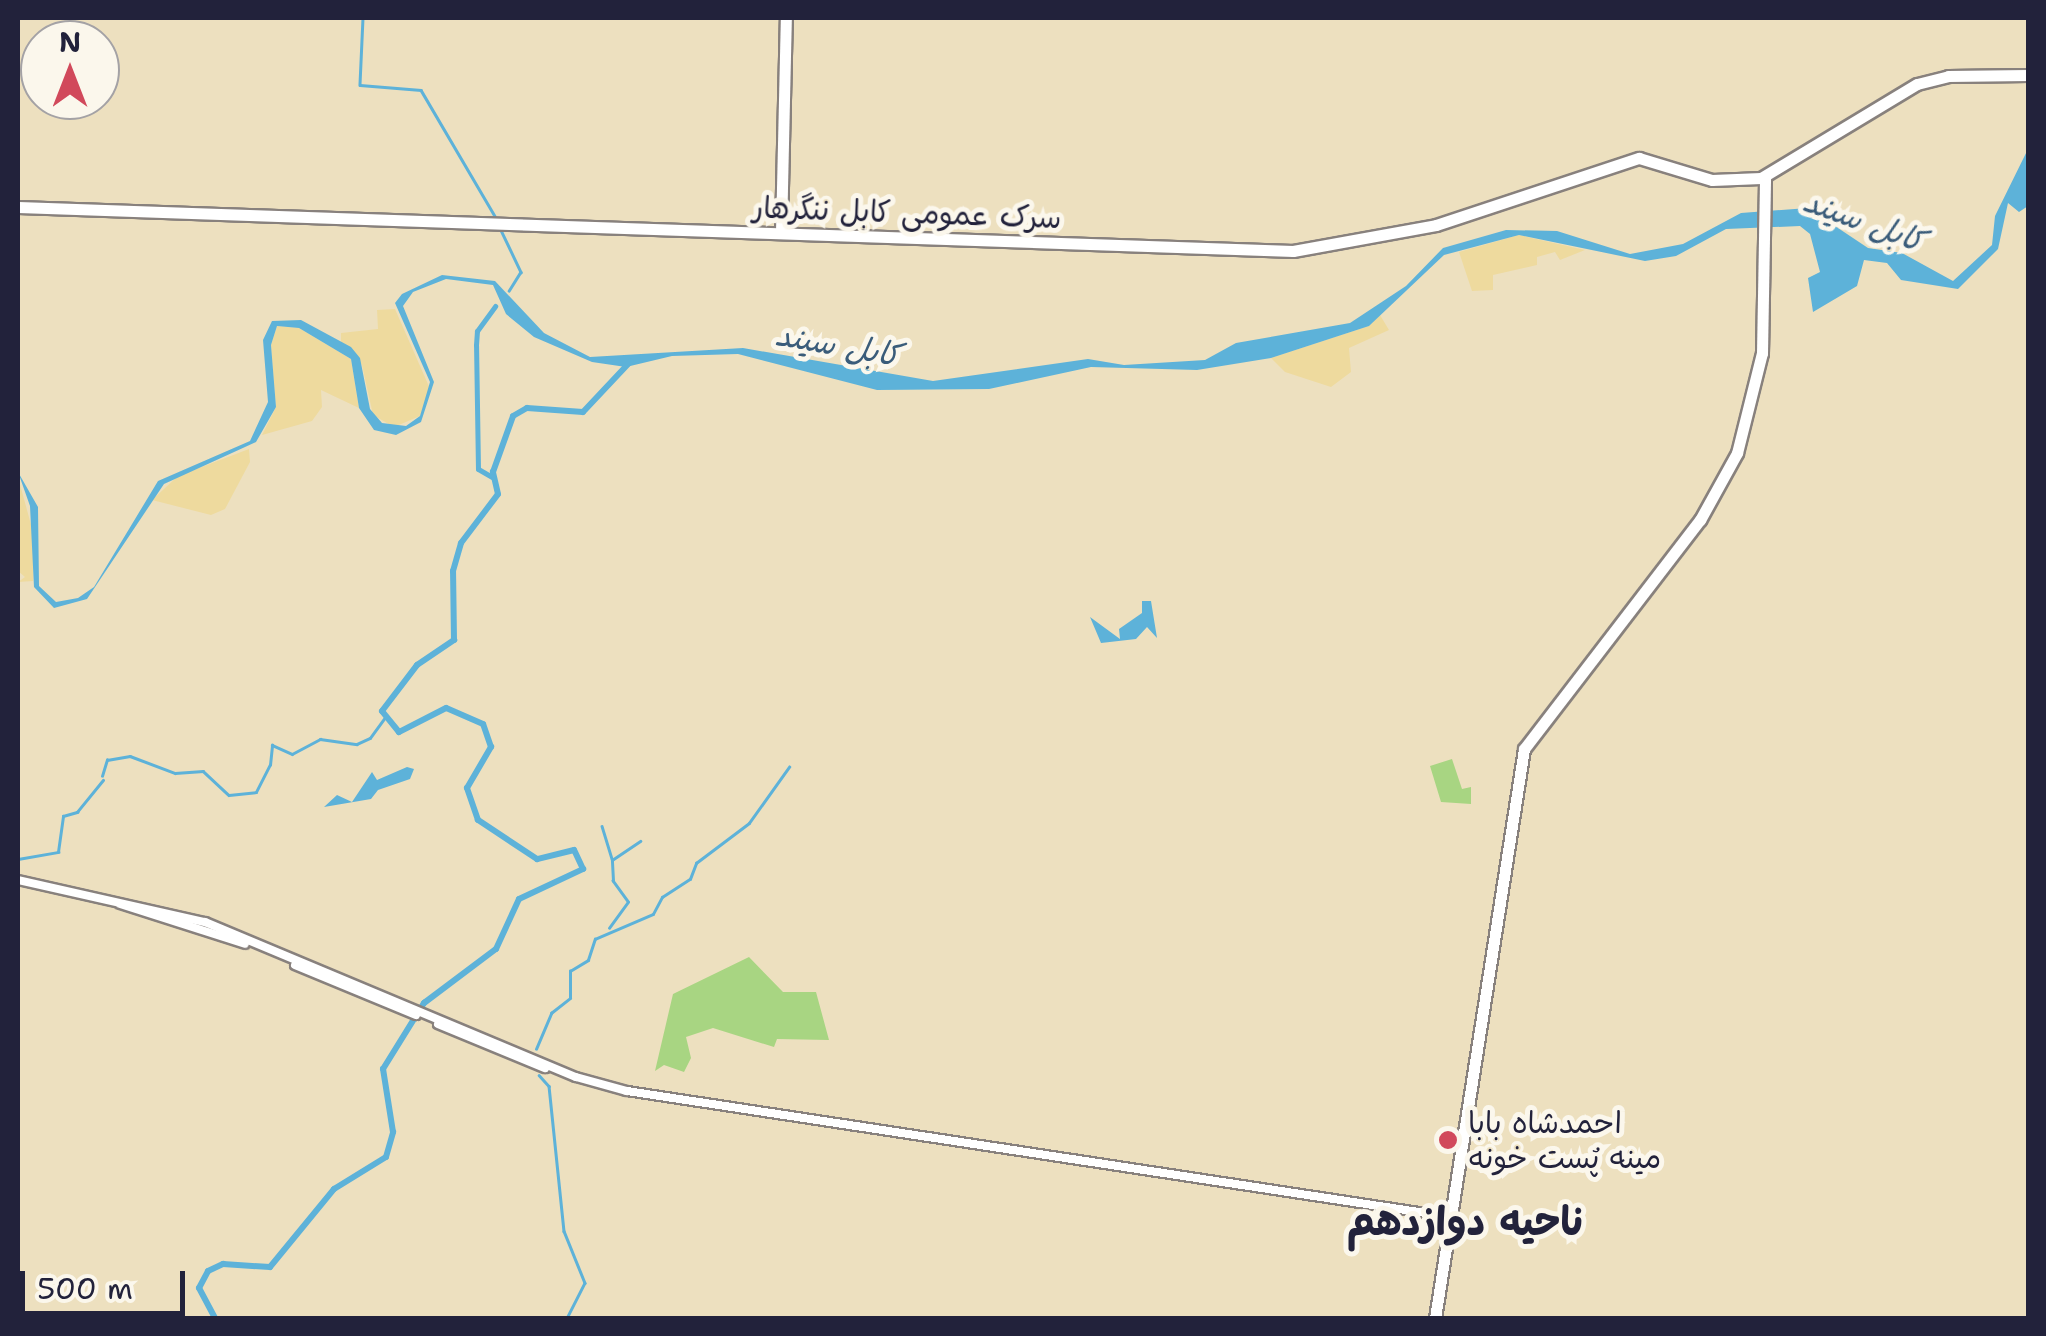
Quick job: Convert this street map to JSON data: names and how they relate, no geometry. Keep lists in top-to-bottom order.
{
  "streets": {
    "highway": ["سرک عمومی کابل ننگرهار"]
  },
  "districts": ["ناحیه دوازدهم"],
  "water": ["کابل سيند"],
  "places": ["احمدشاه بابا مینه پُست خونه"],
  "scale_bar": "500 m",
  "north": "top"
}
